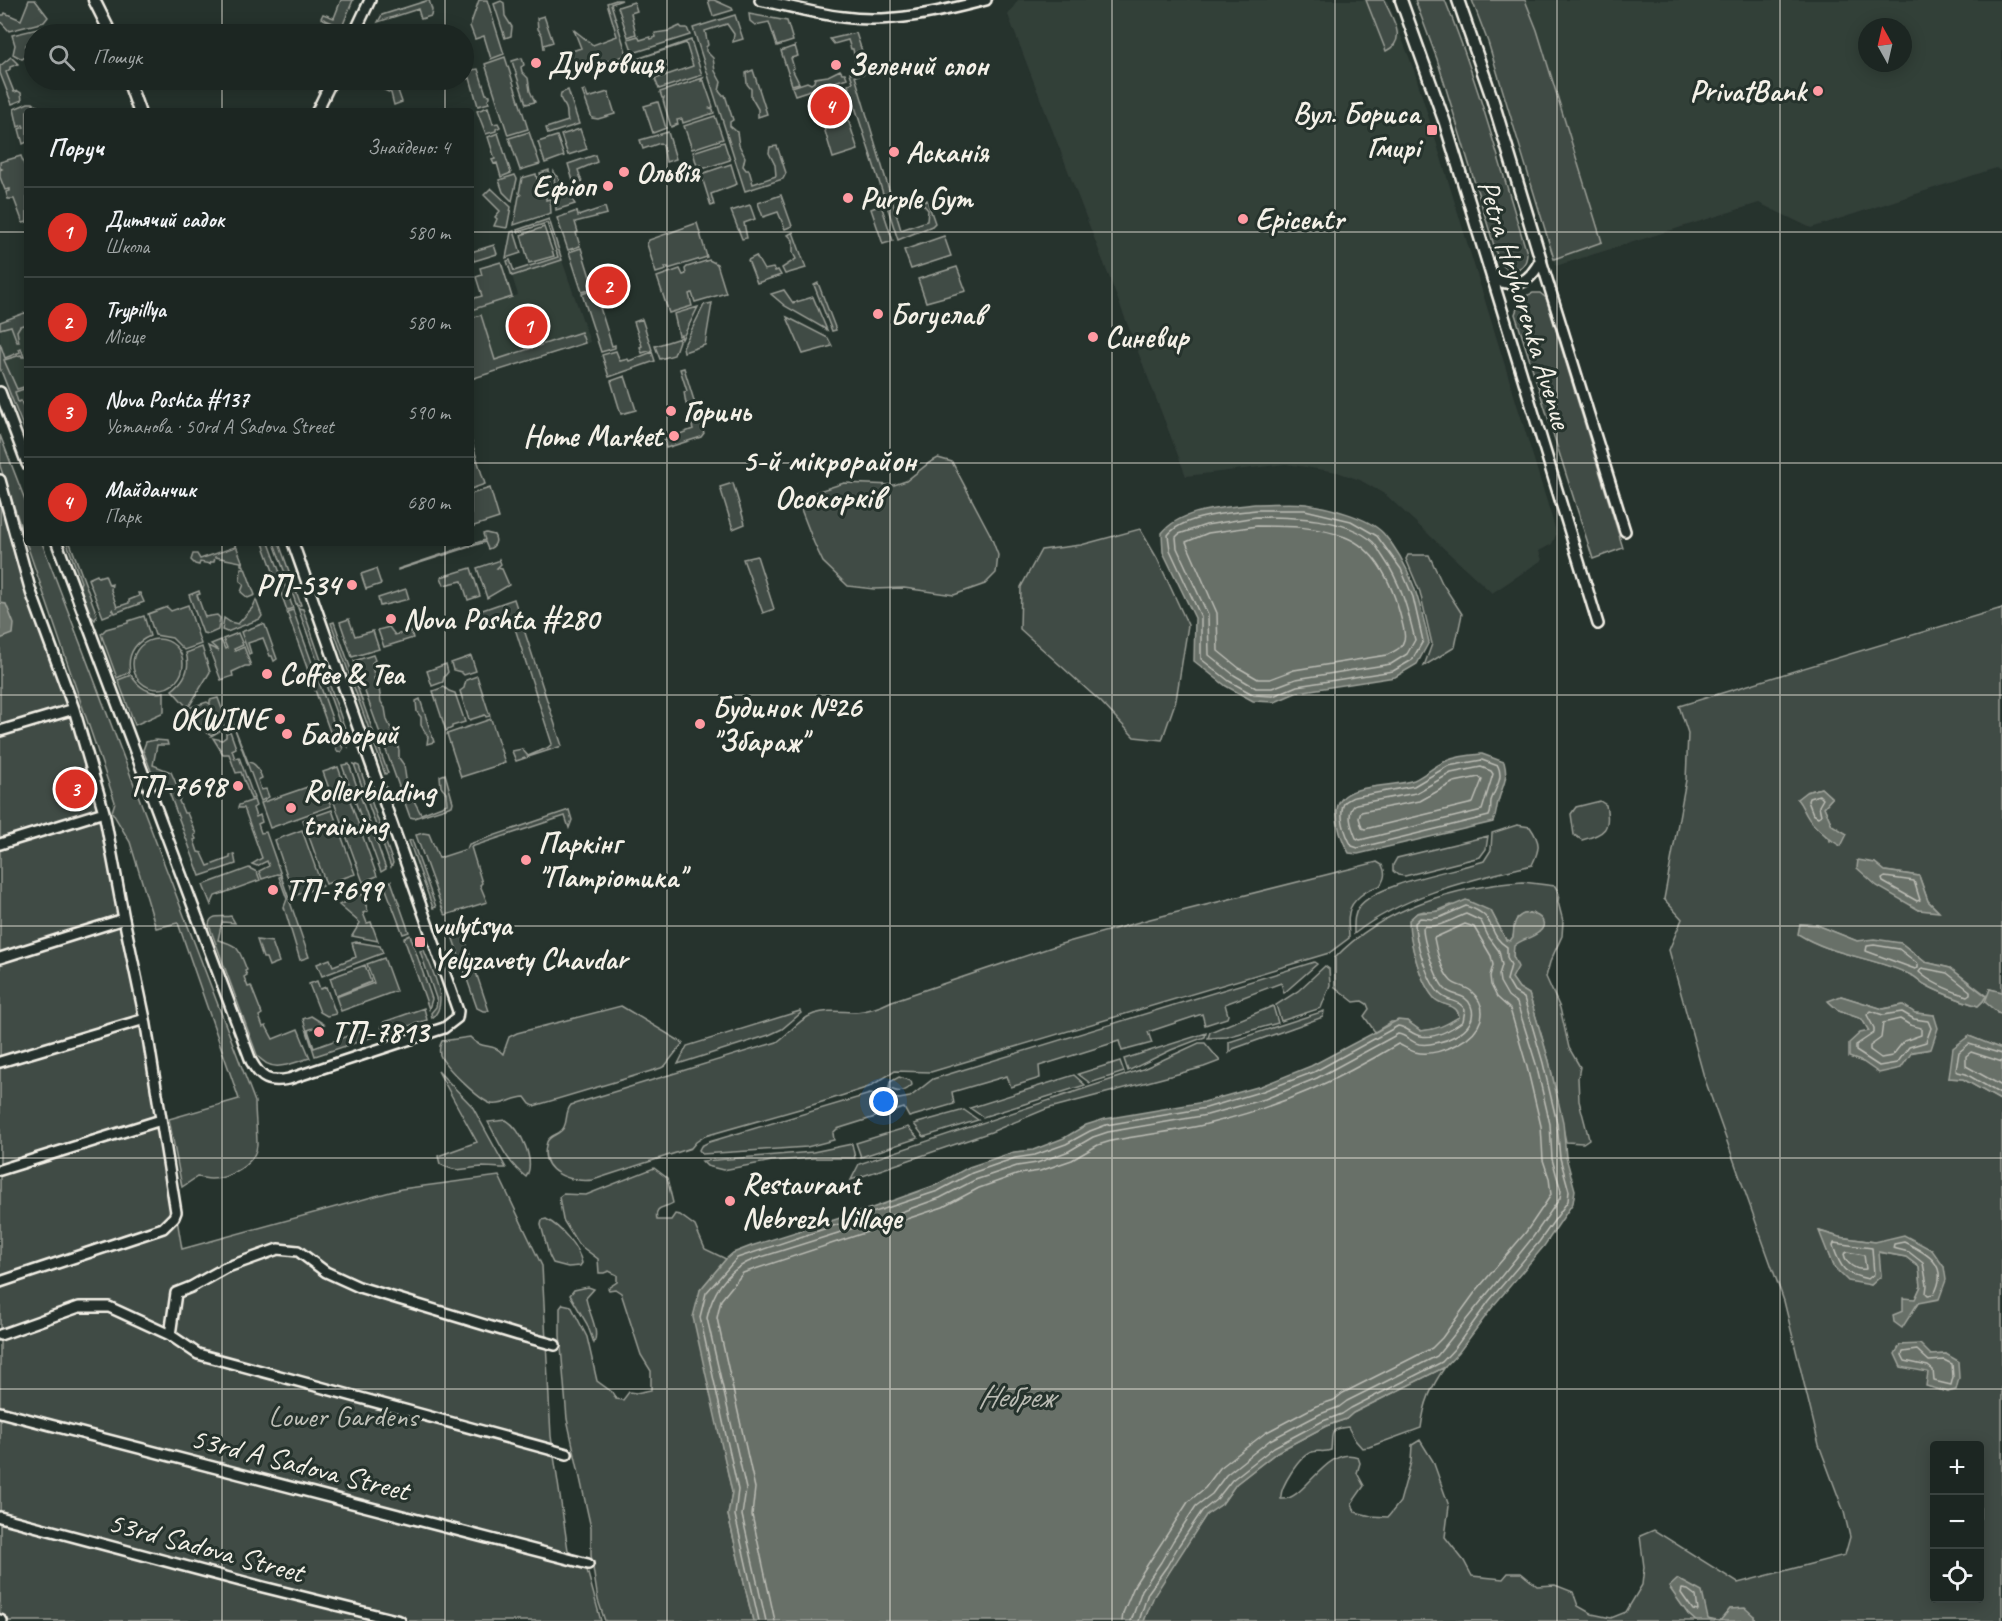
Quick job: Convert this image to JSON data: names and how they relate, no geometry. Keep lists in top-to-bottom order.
{
  "streets": {
    "street": ["Petra Hryhorenka Avenue", "53rd A Sadova Street", "53rd Sadova Street"]
  },
  "districts": ["5-й мікрорайон Осокорків"],
  "water": ["Небреж"],
  "parks": ["Lower Gardens"],
  "places": {
    "other": [
      "Дубровиця",
      "Зелений слон",
      "PrivatBank",
      "Асканія",
      "Ольвія",
      "Ефіоп",
      "Purple Gym",
      "Epicentr",
      "Богуслав",
      "Синевир",
      "Горинь",
      "Home Market",
      "РП-534",
      "Nova Poshta #280",
      "Coffee & Tea",
      "OKWINE",
      "Будинок №26 \"Збараж\"",
      "Бадьорий",
      "ТП-7698",
      "Rollerblading training",
      "Паркінг \"Патріотика\"",
      "ТП-7699",
      "ТП-7813",
      "Restaurant Nebrezh Village"
    ],
    "transit": ["Вул. Бориса Гмирі", "vulytsya Yelyzavety Chavdar"]
  },
  "north": "top",
  "page": {
    "search": "Пошук",
    "pins": [
      "4",
      "2",
      "1",
      "3"
    ],
    "heading": ["Поруч", "Знайдено: 4"],
    "list": [
      {
        "mark": "1",
        "name": "Дитячий садок",
        "note": "Школа",
        "value": "580 m"
      },
      {
        "mark": "2",
        "name": "Trypillya",
        "note": "Місце",
        "value": "580 m"
      },
      {
        "mark": "3",
        "name": "Nova Poshta #137",
        "note": "Установа · 50rd A Sadova Street",
        "value": "590 m"
      },
      {
        "mark": "4",
        "name": "Майданчик",
        "note": "Парк",
        "value": "680 m"
      }
    ],
    "map_buttons": ["+", "−"]
  }
}
